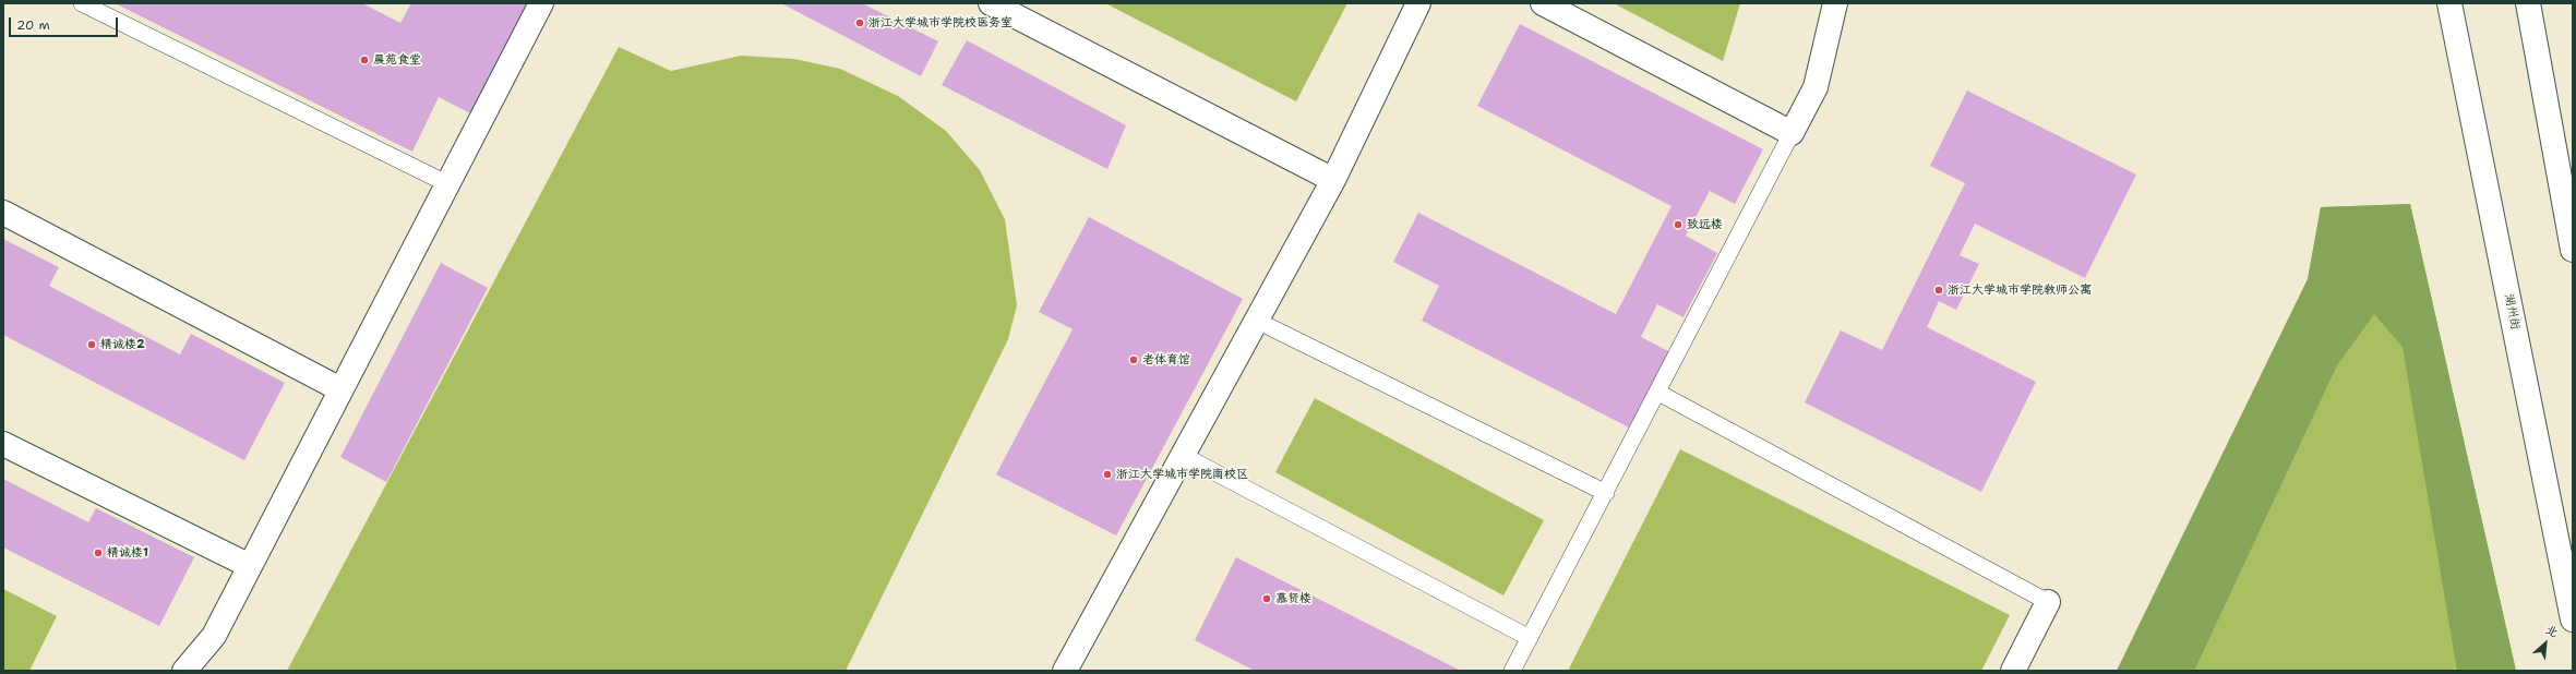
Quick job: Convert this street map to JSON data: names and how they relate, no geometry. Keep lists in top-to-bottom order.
{
  "streets": {
    "street": ["湖州街"]
  },
  "places": [
    "浙江大学城市学院校医务室",
    "晨苑食堂",
    "致远楼",
    "浙江大学城市学院教师公寓",
    "精诚楼2",
    "老体育馆",
    "浙江大学城市学院南校区",
    "精诚楼1",
    "慕贤楼"
  ],
  "scale_bar": "20 m",
  "north": "top right"
}
